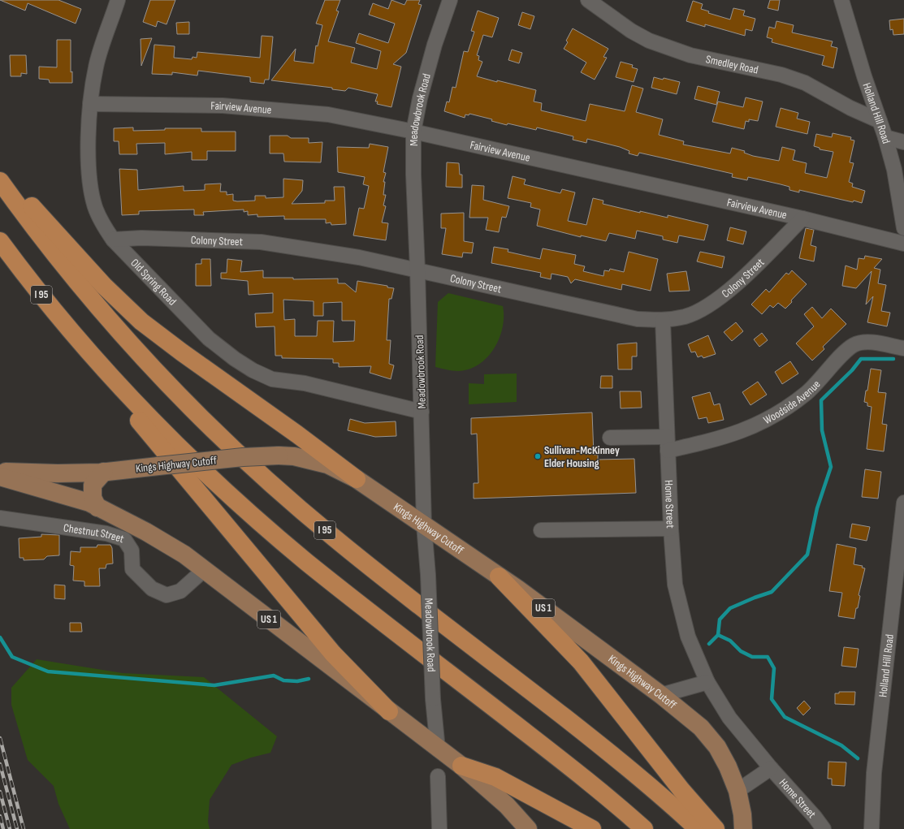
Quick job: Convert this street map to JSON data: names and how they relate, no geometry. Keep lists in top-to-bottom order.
{
  "streets": {
    "highway": ["I 95"],
    "main road": ["Kings Highway Cutoff", "US 1"],
    "street": [
      "Smedley Road",
      "Fairview Avenue",
      "Meadowbrook Road",
      "Holland Hill Road",
      "Colony Street",
      "Old Spring Road",
      "Woodside Avenue",
      "Home Street",
      "Chestnut Street"
    ]
  },
  "crossings": [
    ["Smedley Road", "Holland Hill Road"],
    ["Fairview Avenue", "Meadowbrook Road"],
    ["Fairview Avenue", "Colony Street"],
    ["Fairview Avenue", "Old Spring Road"],
    ["Meadowbrook Road", "Colony Street"],
    ["Meadowbrook Road", "Old Spring Road"],
    ["Meadowbrook Road", "Kings Highway Cutoff"],
    ["Meadowbrook Road", "US 1"],
    ["Colony Street", "Old Spring Road"],
    ["Colony Street", "Home Street"],
    ["Woodside Avenue", "Home Street"],
    ["Kings Highway Cutoff", "Home Street"],
    ["Chestnut Street", "US 1"]
  ],
  "places": ["Sullivan-McKinney Elder Housing"]
}
